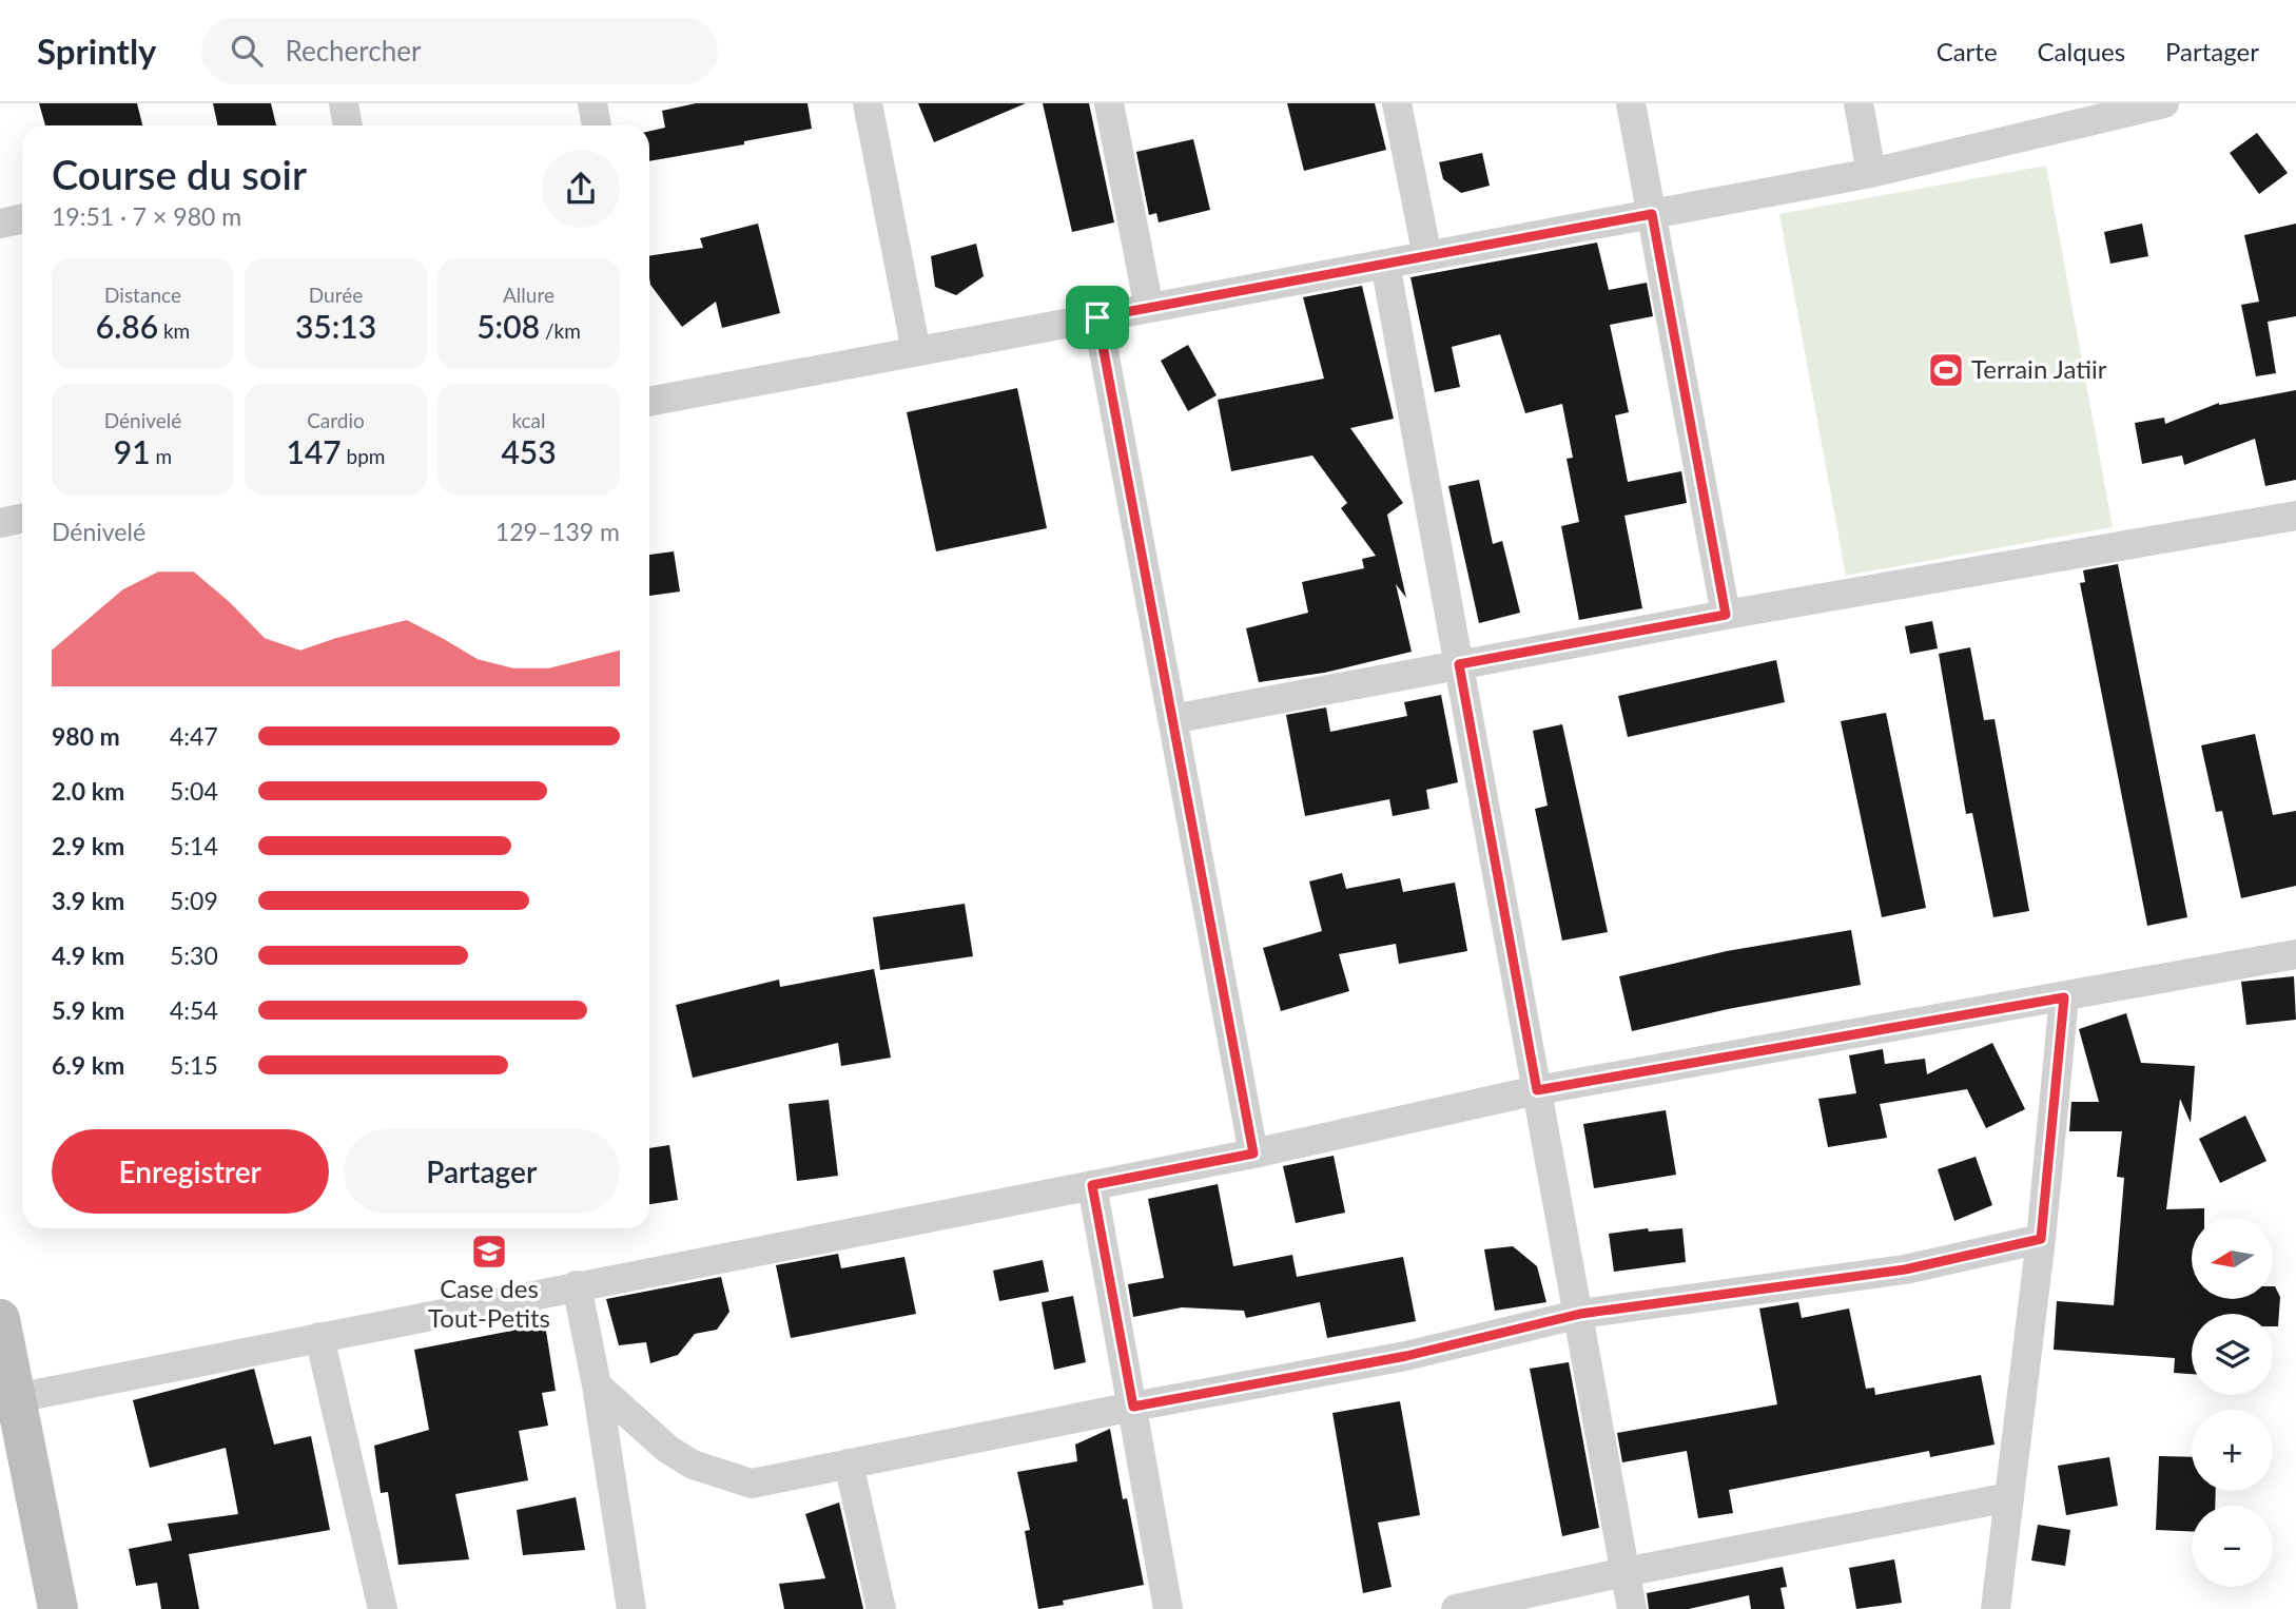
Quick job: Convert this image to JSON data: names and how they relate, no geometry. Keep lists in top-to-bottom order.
{
  "places": {
    "sports": ["Terrain Jatiir"],
    "school or university": ["Case des Tout-Petits"]
  },
  "north": "left",
  "page": {
    "header": "Sprintly",
    "search": "Rechercher",
    "nav": ["Carte", "Calques", "Partager"],
    "heading": ["Course du soir", "19:51 · 7 × 980 m"],
    "stats": [
      ["Distance", "6.86 km"],
      ["Durée", "35:13"],
      ["Allure", "5:08 /km"],
      ["Dénivelé", "91 m"],
      ["Cardio", "147 bpm"],
      ["kcal", "453"]
    ],
    "chart": ["Dénivelé", "129–139 m"],
    "list": [
      {
        "name": "980 m",
        "note": "4:47"
      },
      {
        "name": "2.0 km",
        "note": "5:04"
      },
      {
        "name": "2.9 km",
        "note": "5:14"
      },
      {
        "name": "3.9 km",
        "note": "5:09"
      },
      {
        "name": "4.9 km",
        "note": "5:30"
      },
      {
        "name": "5.9 km",
        "note": "4:54"
      },
      {
        "name": "6.9 km",
        "note": "5:15"
      }
    ],
    "buttons": ["Enregistrer", "Partager"],
    "map_buttons": ["+", "−"]
  }
}
